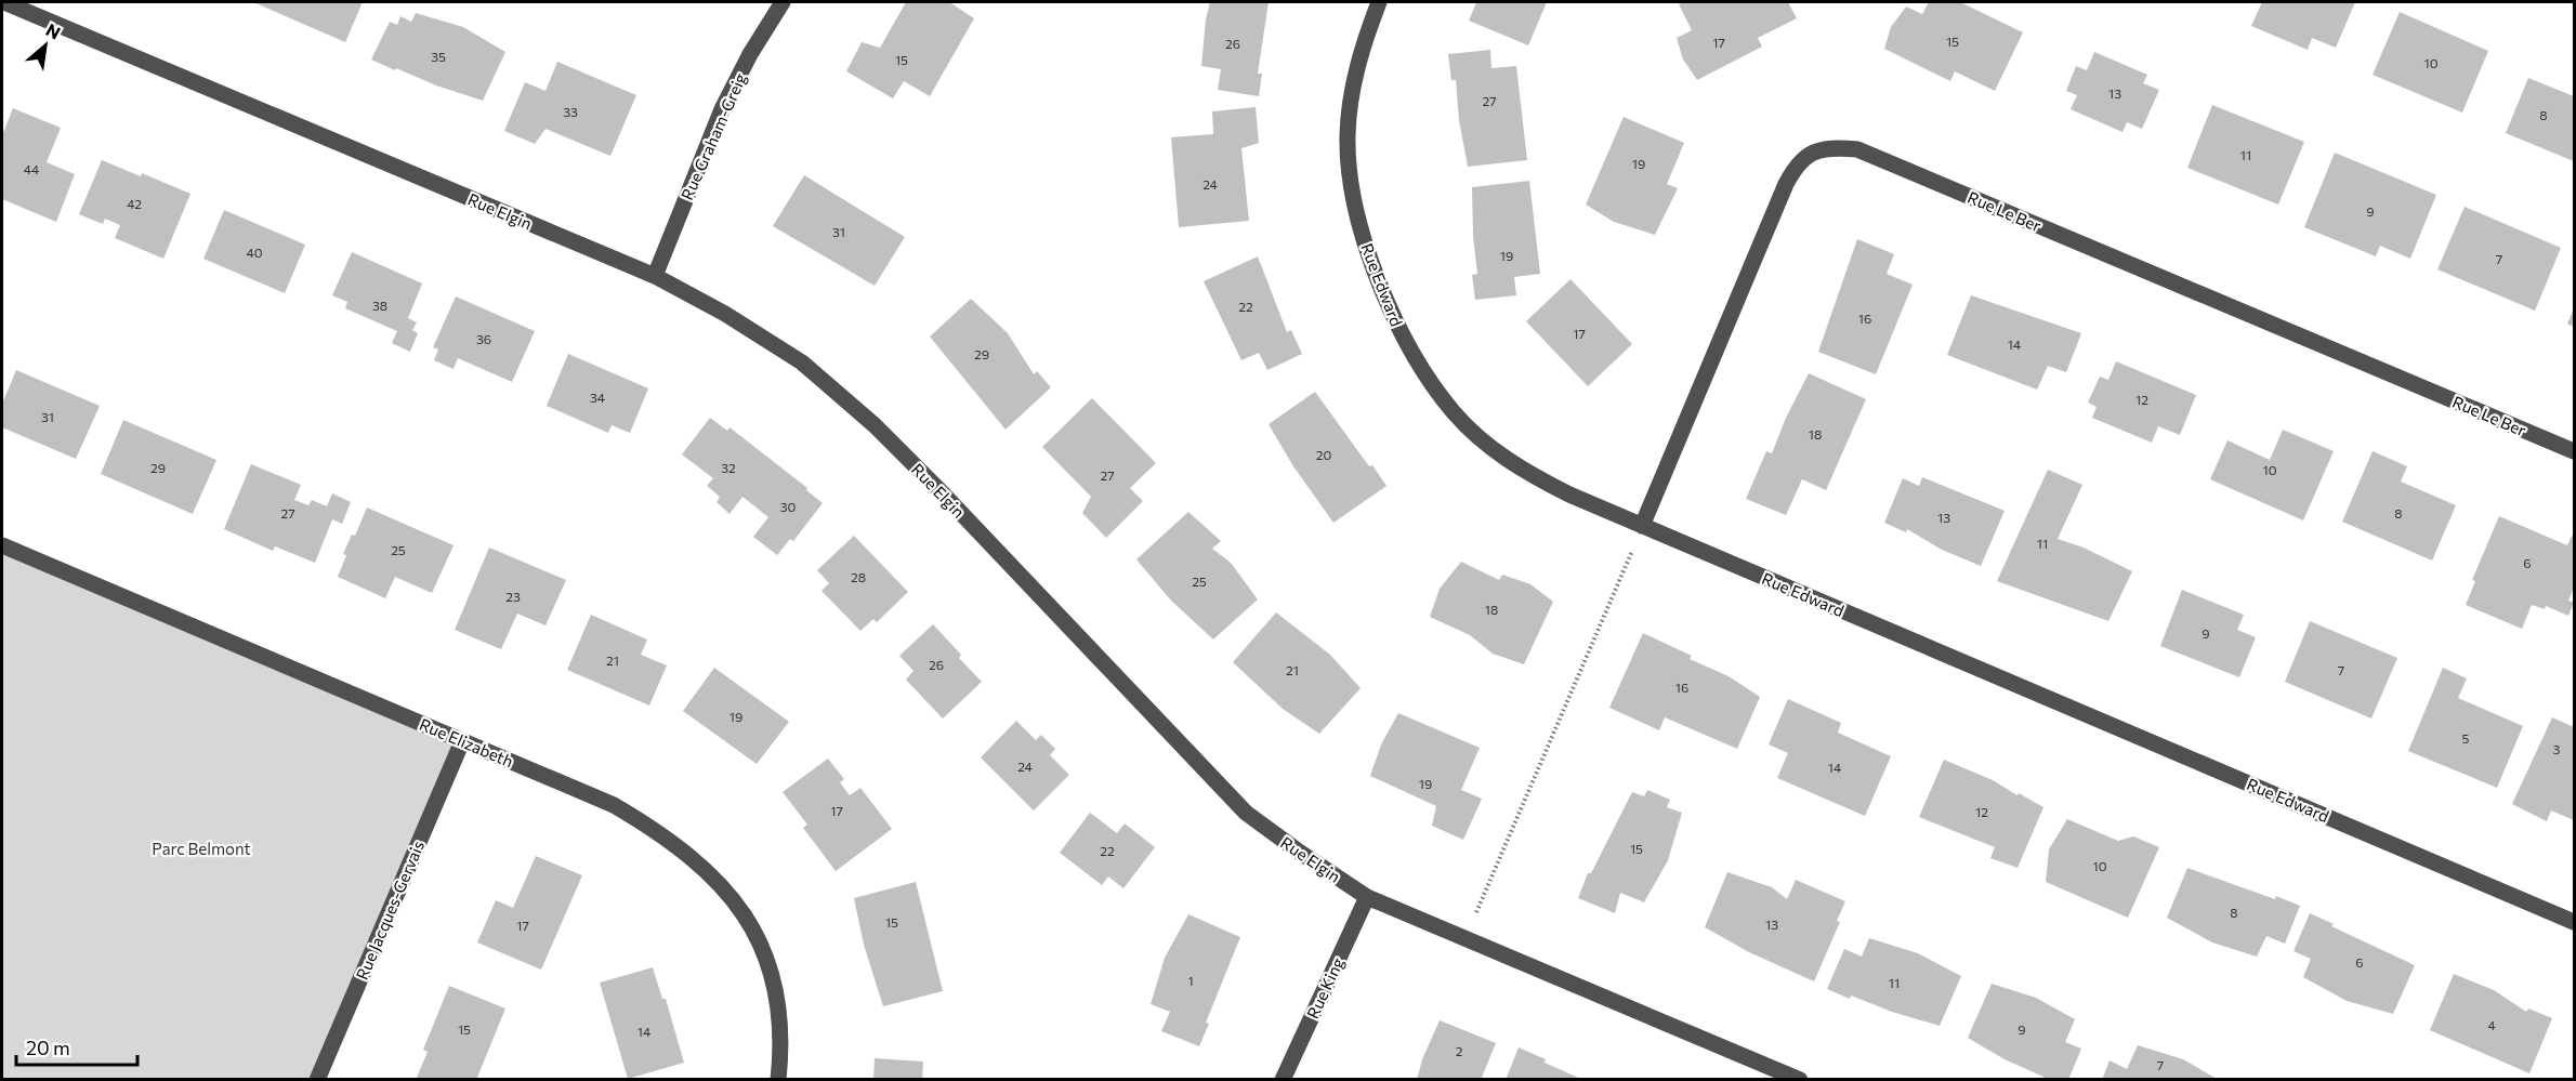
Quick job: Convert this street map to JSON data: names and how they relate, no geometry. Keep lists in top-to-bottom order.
{
  "streets": {
    "street": [
      "Rue Graham-Greig",
      "Rue Elgin",
      "Rue Le Ber",
      "Rue Edward",
      "Rue Elizabeth",
      "Rue Jacques-Gervais",
      "Rue King"
    ]
  },
  "crossings": [
    ["Rue Graham-Greig", "Rue Elgin"],
    ["Rue Elgin", "Rue King"],
    ["Rue Le Ber", "Rue Edward"],
    ["Rue Elizabeth", "Rue Jacques-Gervais"]
  ],
  "parks": ["Parc Belmont"],
  "house_numbers": [
    "15",
    "17",
    "26",
    "35",
    "15",
    "10",
    "13",
    "27",
    "33",
    "8",
    "11",
    "19",
    "44",
    "24",
    "42",
    "9",
    "31",
    "40",
    "19",
    "7",
    "38",
    "22",
    "16",
    "17",
    "36",
    "14",
    "29",
    "34",
    "12",
    "31",
    "18",
    "20",
    "29",
    "32",
    "10",
    "27",
    "30",
    "27",
    "8",
    "13",
    "11",
    "25",
    "6",
    "28",
    "25",
    "23",
    "18",
    "9",
    "21",
    "26",
    "21",
    "7",
    "16",
    "19",
    "5",
    "3",
    "24",
    "14",
    "19",
    "17",
    "12",
    "15",
    "22",
    "10",
    "8",
    "15",
    "13",
    "17",
    "6",
    "1",
    "11",
    "4",
    "15",
    "9",
    "14",
    "2",
    "7"
  ],
  "scale_bar": "20 m",
  "north": "top right"
}
